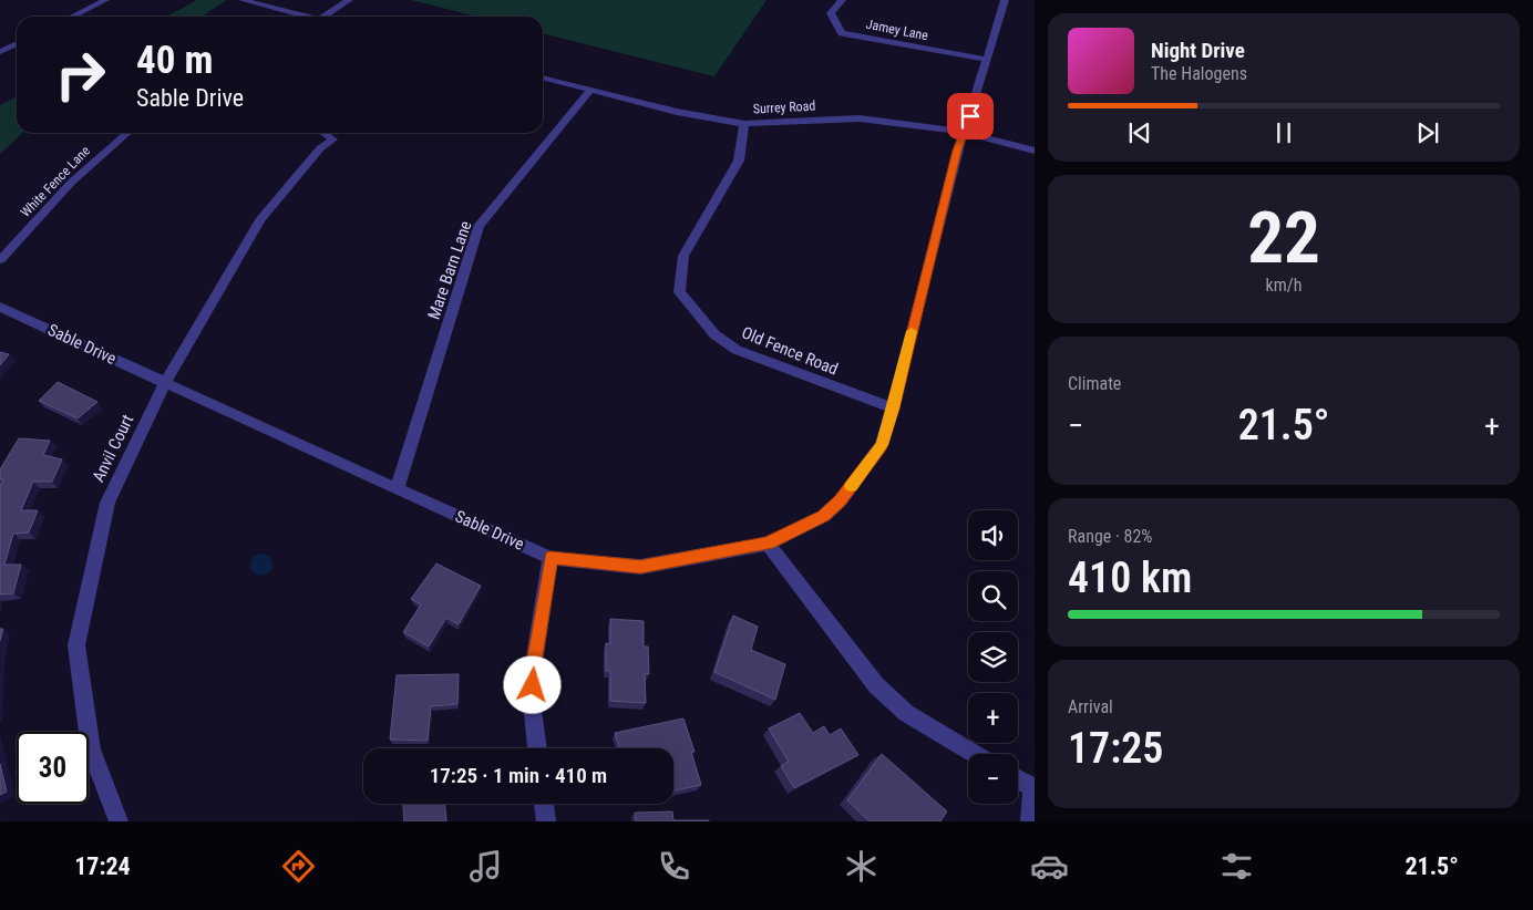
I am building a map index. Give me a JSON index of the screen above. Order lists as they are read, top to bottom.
{
  "streets": {
    "street": [
      "Jamey Lane",
      "Surrey Road",
      "White Fence Lane",
      "Mare Barn Lane",
      "Sable Drive",
      "Old Fence Road",
      "Anvil Court"
    ]
  },
  "crossings": [
    ["Jamey Lane", "Sable Drive"],
    ["Surrey Road", "Mare Barn Lane"],
    ["Surrey Road", "Sable Drive"],
    ["Surrey Road", "Old Fence Road"],
    ["Mare Barn Lane", "Sable Drive"],
    ["Sable Drive", "Old Fence Road"],
    ["Sable Drive", "Anvil Court"]
  ],
  "page": {
    "turn": ["40 m", "Sable Drive"],
    "song": ["Night Drive", "The Halogens"],
    "tile": [
      ["22", "km/h"],
      "Climate",
      ["Range · 82%", "410 km"],
      ["Arrival", "17:25"]
    ],
    "heat": ["−", "21.5°", "+"],
    "map_buttons": ["+", "−"],
    "limit": "30",
    "trip": "17:25 · 1 min · 410 m",
    "tabs": ["17:24", "21.5°"]
  }
}
